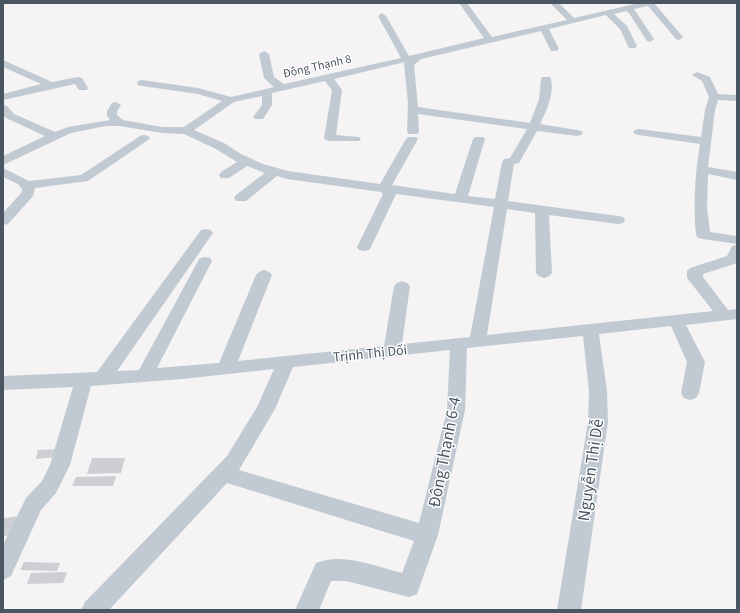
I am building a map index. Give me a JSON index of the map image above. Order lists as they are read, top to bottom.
{
  "streets": {
    "street": [
      "Đông Thạnh 8",
      "Trịnh Thị Dối",
      "Đông Thạnh 6-4",
      "Nguyễn Thị Dễ"
    ]
  },
  "crossings": [
    ["Trịnh Thị Dối", "Đông Thạnh 6-4"],
    ["Trịnh Thị Dối", "Nguyễn Thị Dễ"]
  ]
}
